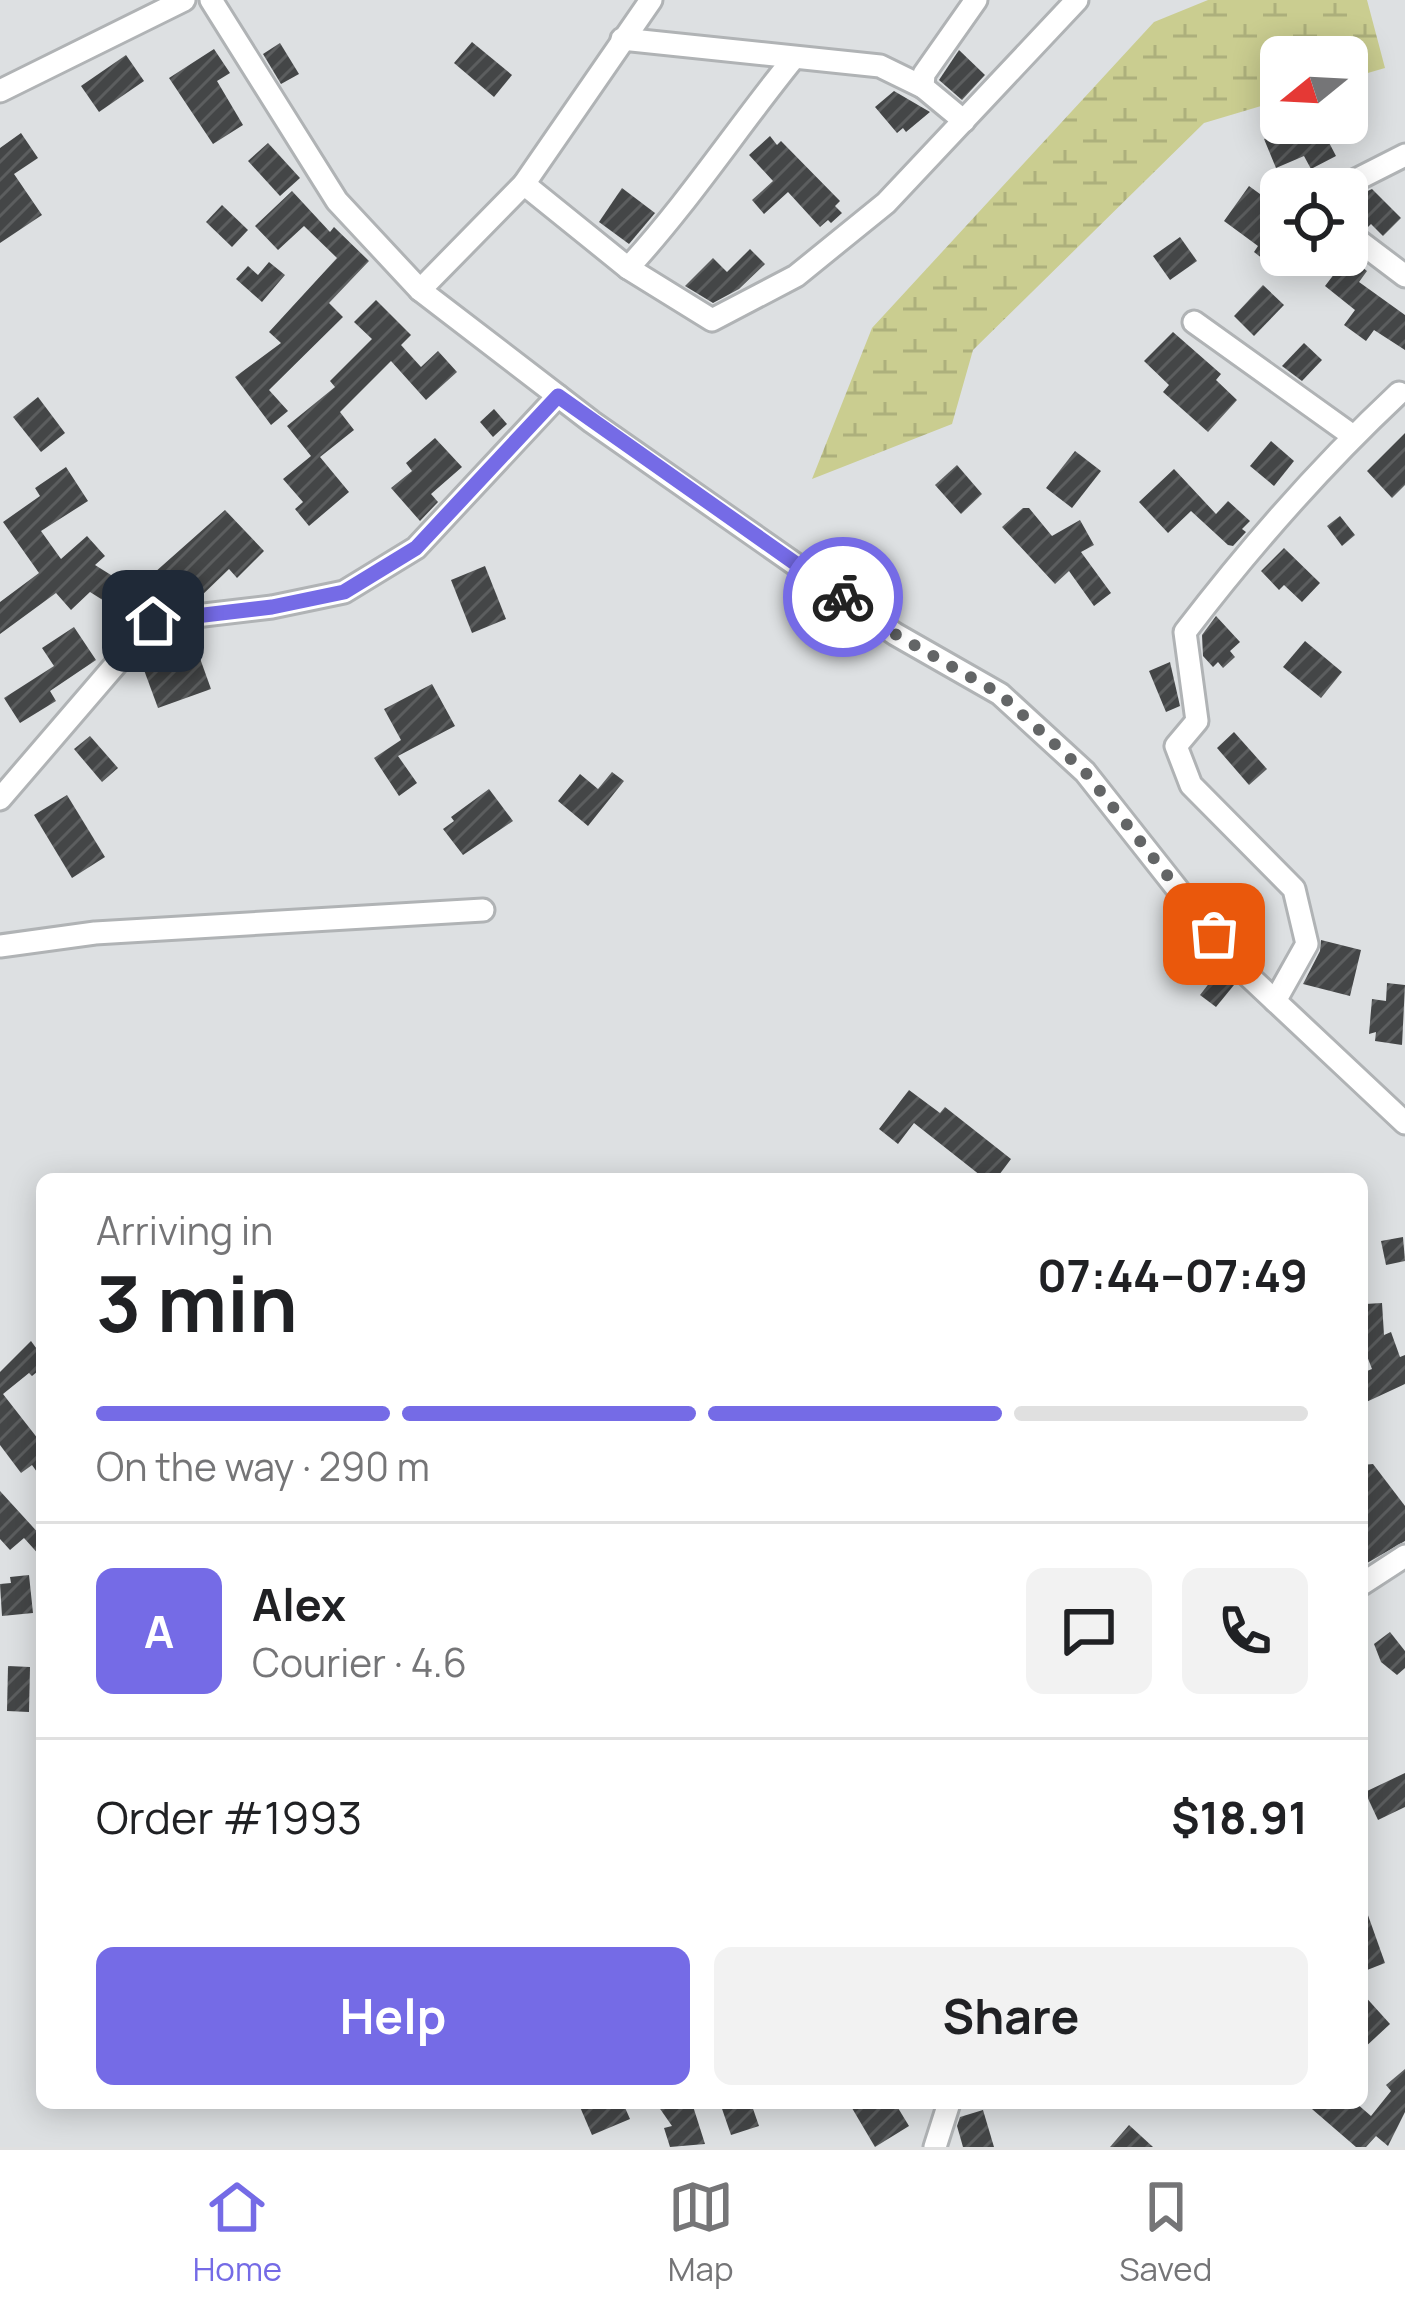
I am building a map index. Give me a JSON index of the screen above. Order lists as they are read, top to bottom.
{
  "north": "left",
  "page": {
    "heading": ["3 min", "Arriving in", "07:44–07:49"],
    "panel": [
      "Alex",
      "Courier · 4.6",
      "Order #1993",
      "$18.91"
    ],
    "bar": "On the way · 290 m",
    "round": "A",
    "buttons": ["Help", "Share"],
    "tabs": ["Home", "Map", "Saved"]
  }
}
